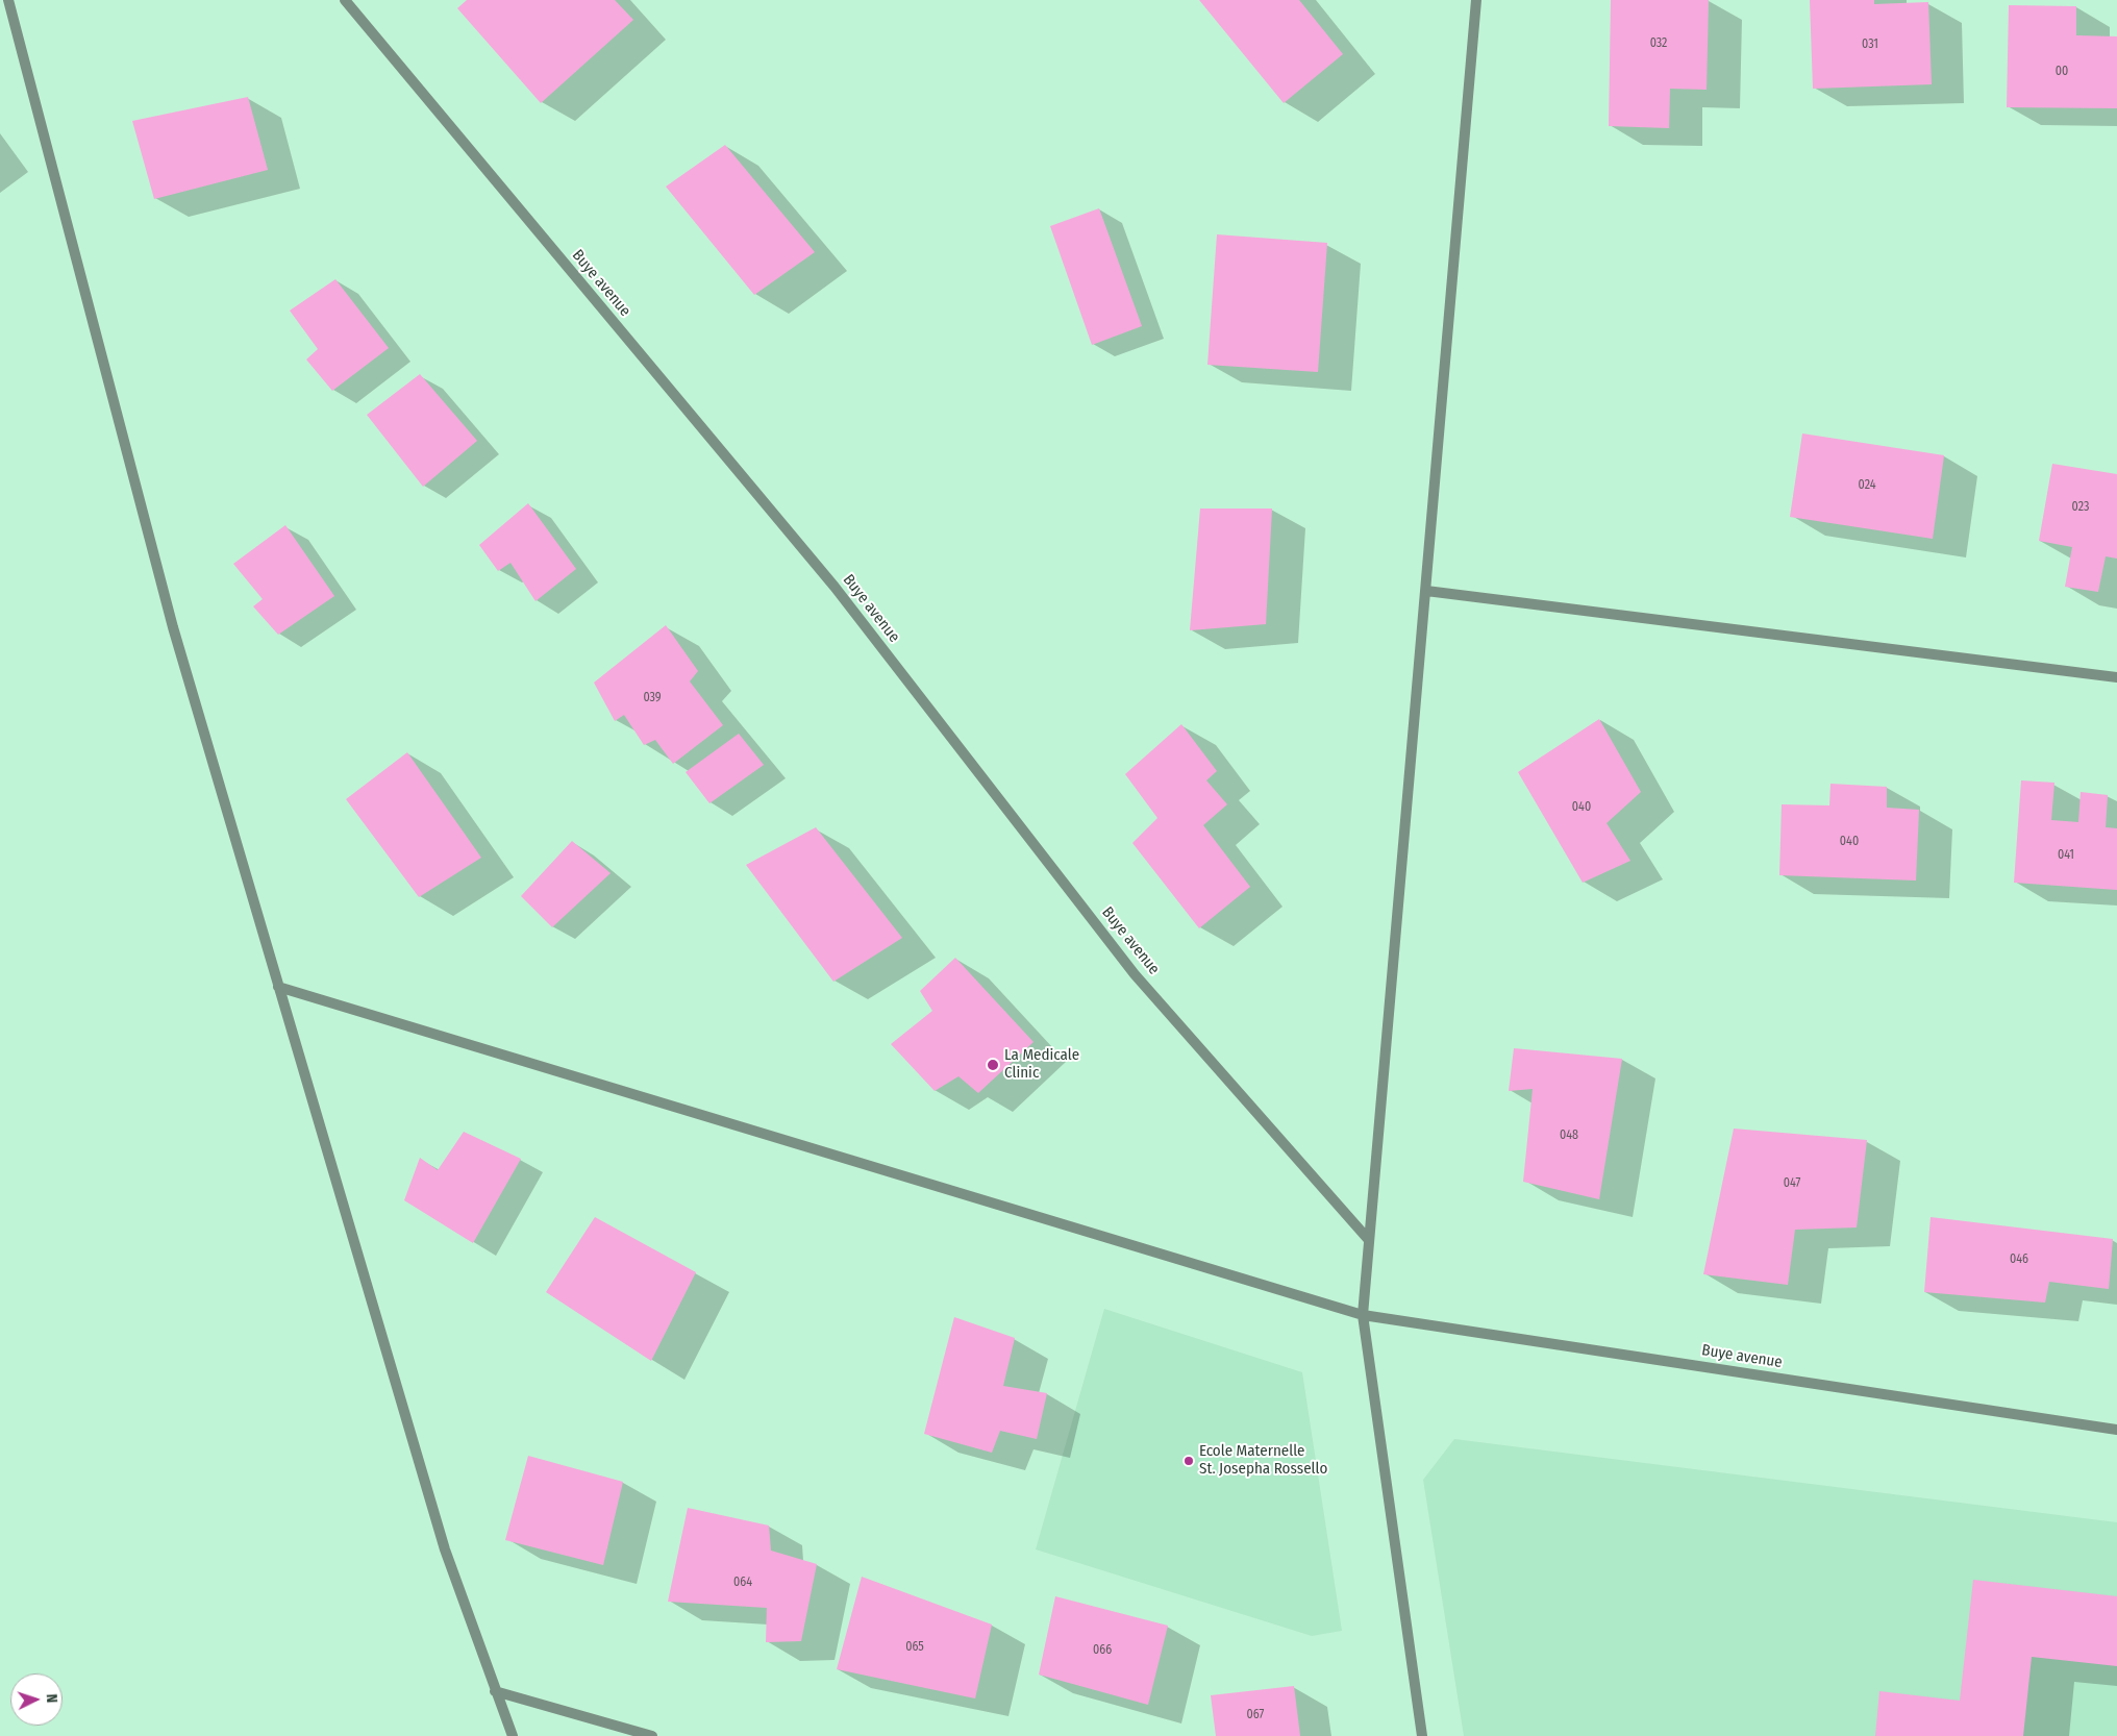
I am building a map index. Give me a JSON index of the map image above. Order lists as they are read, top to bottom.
{
  "streets": {
    "street": ["Buye avenue"]
  },
  "places": ["La Medicale Clinic", "Ecole Maternelle St. Josepha Rossello"],
  "house_numbers": [
    "032",
    "031",
    "00",
    "024",
    "023",
    "039",
    "040",
    "040",
    "041",
    "048",
    "047",
    "046",
    "064",
    "065",
    "066",
    "067"
  ],
  "north": "right"
}
